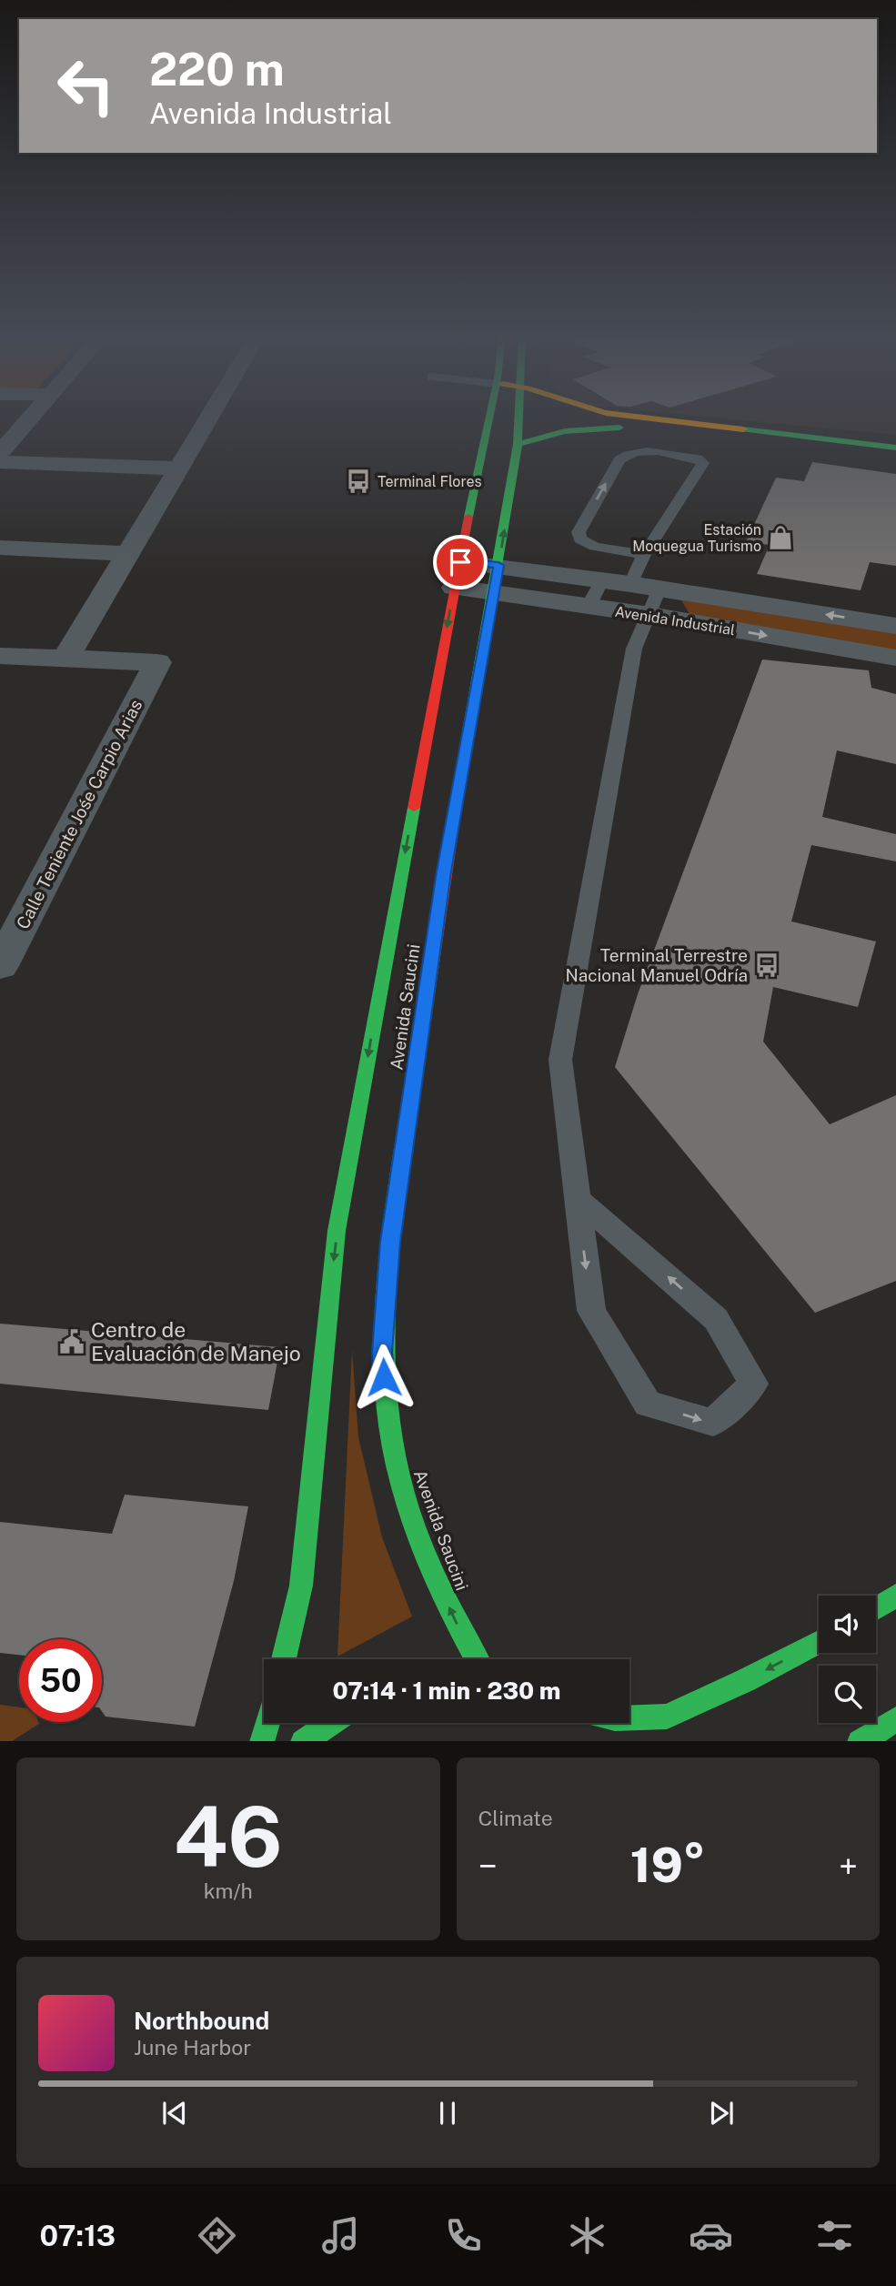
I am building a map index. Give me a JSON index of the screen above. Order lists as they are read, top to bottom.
{
  "streets": {
    "main road": ["Avenida Saucini"],
    "street": ["Avenida Industrial", "Calle Teniente Jośe Carpio Arias"]
  },
  "crossings": [
    ["Avenida Industrial", "Avenida Saucini"]
  ],
  "places": {
    "bus stop": ["Terminal Flores", "Terminal Terrestre Nacional Manuel Odría"],
    "shop": ["Estación Moquegua Turismo"],
    "public building": ["Centro de Evaluación de Manejo"]
  },
  "page": {
    "turn": ["220 m", "Avenida Industrial"],
    "limit": "50",
    "trip": "07:14 · 1 min · 230 m",
    "tile": [
      ["46", "km/h"],
      "Climate"
    ],
    "heat": ["−", "19°", "+"],
    "song": ["Northbound", "June Harbor"],
    "tabs": "07:13"
  }
}
